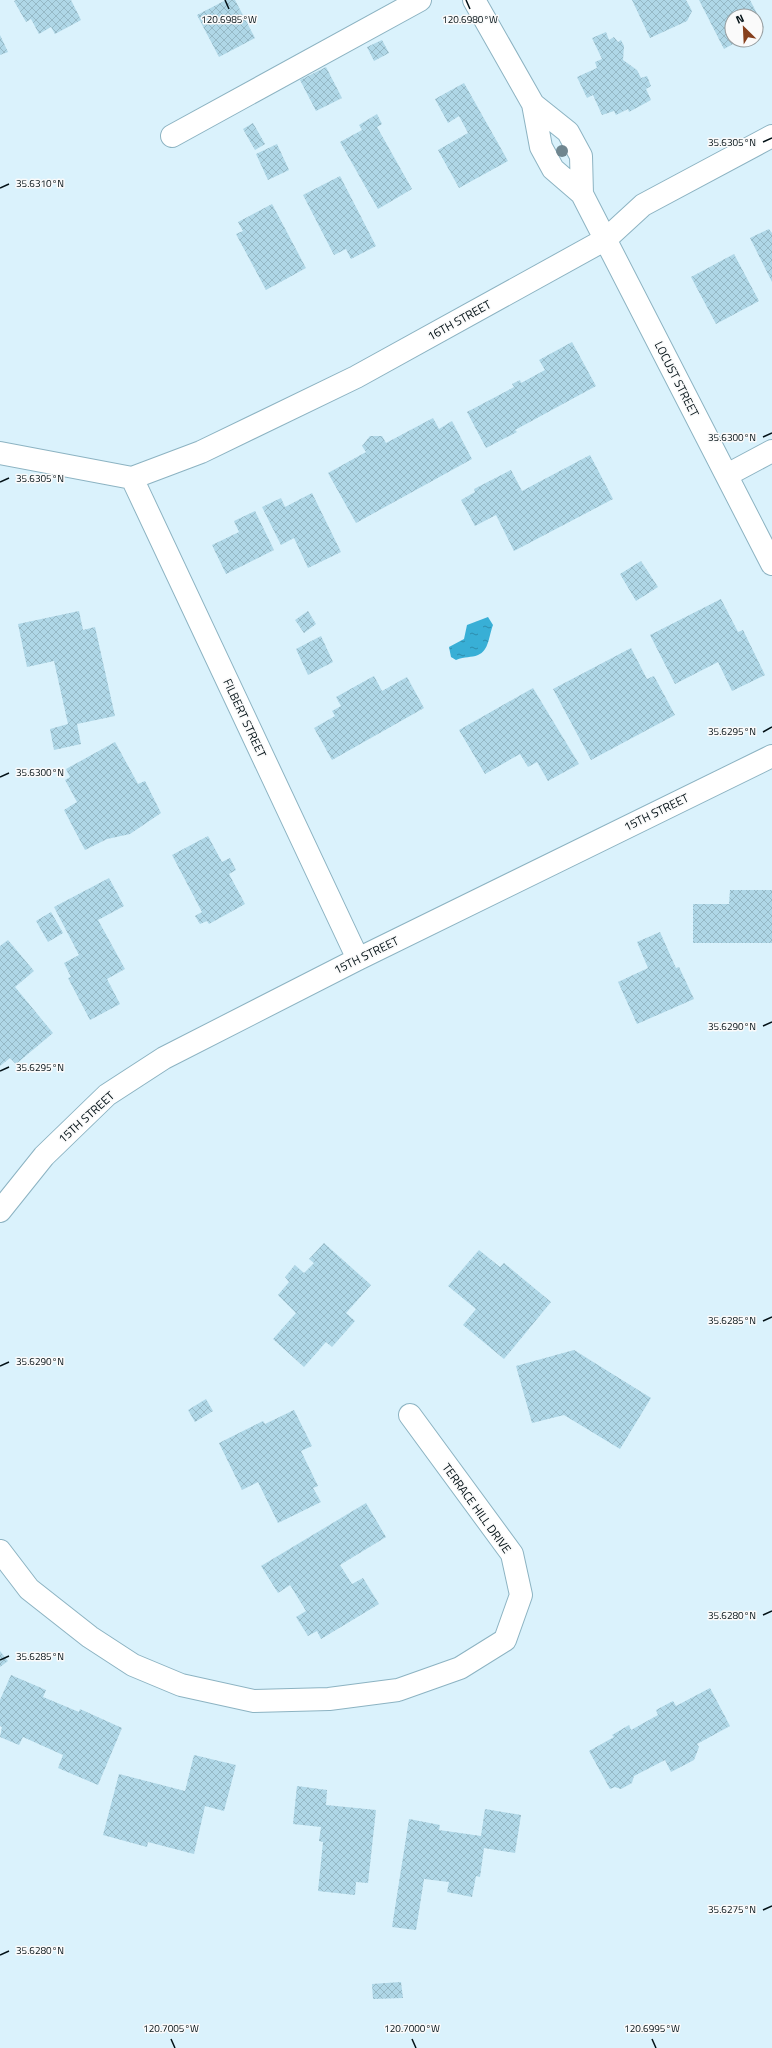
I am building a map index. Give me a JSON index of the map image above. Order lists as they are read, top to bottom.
{
  "streets": {
    "street": [
      "16TH STREET",
      "LOCUST STREET",
      "FILBERT STREET",
      "15TH STREET",
      "TERRACE HILL DRIVE"
    ]
  },
  "crossings": [
    ["16TH STREET", "LOCUST STREET"],
    ["16TH STREET", "FILBERT STREET"],
    ["FILBERT STREET", "15TH STREET"]
  ],
  "north": "top left",
  "coordinates": [
    "120.6985°W",
    "120.6980°W",
    "35.6305°N",
    "35.6310°N",
    "35.6300°N",
    "35.6295°N",
    "35.6290°N",
    "35.6285°N",
    "35.6280°N",
    "35.6275°N",
    "120.7005°W",
    "120.7000°W",
    "120.6995°W"
  ]
}
